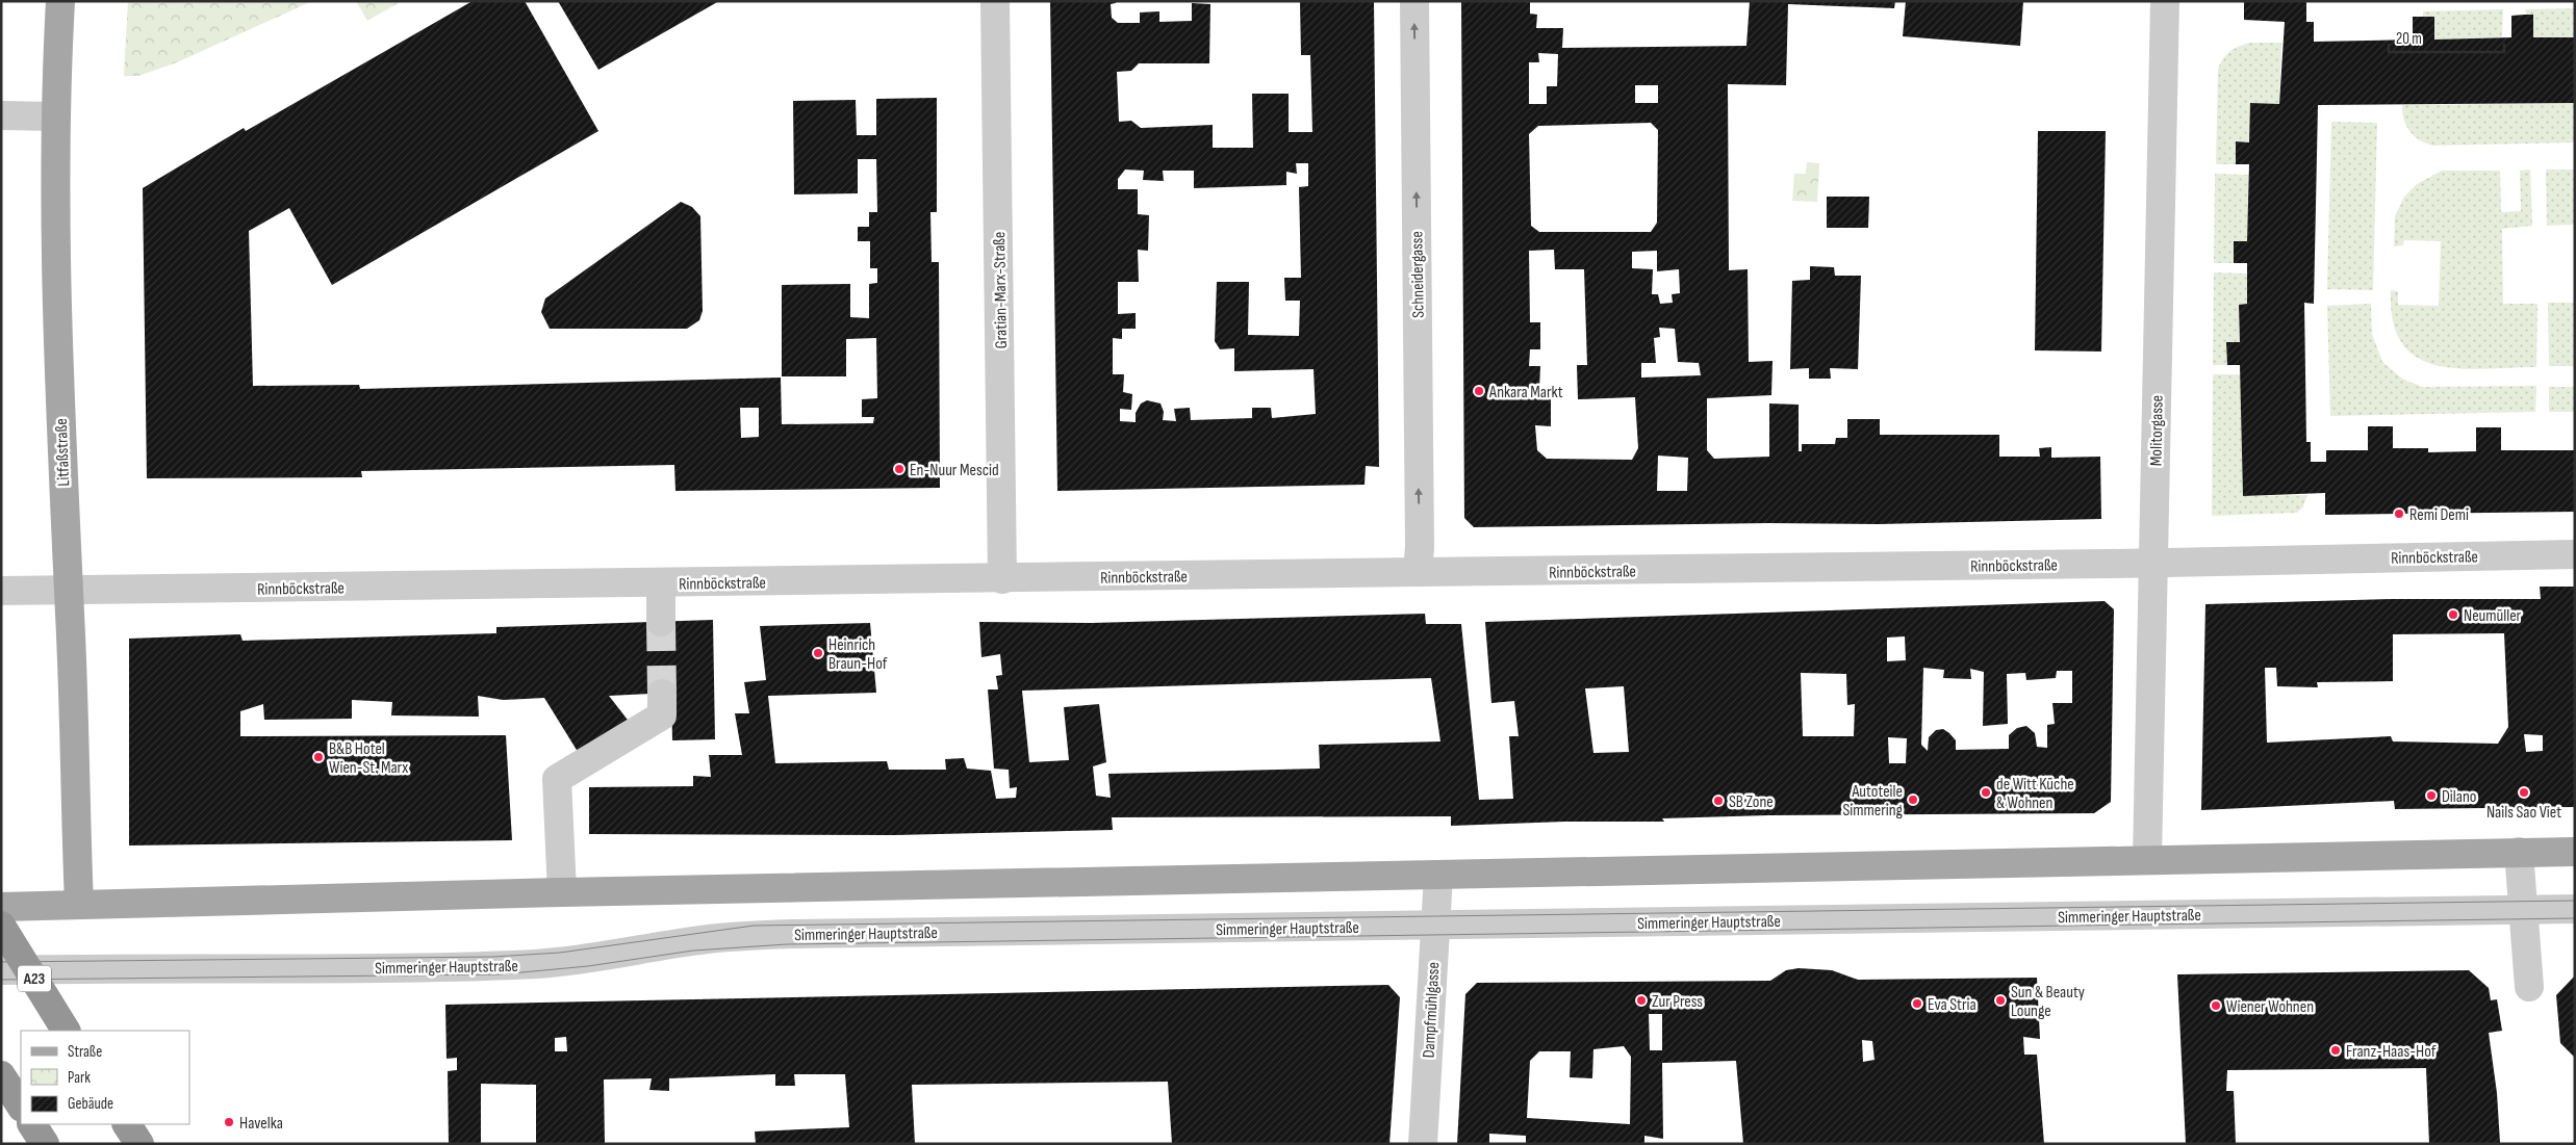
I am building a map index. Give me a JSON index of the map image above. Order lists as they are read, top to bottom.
{
  "streets": {
    "highway": ["A23"],
    "main road": ["Litfaßstraße"],
    "street": [
      "Schneidergasse",
      "Gratian-Marx-Straße",
      "Molitorgasse",
      "Rinnböckstraße",
      "Simmeringer Hauptstraße",
      "Dampfmühlgasse"
    ]
  },
  "crossings": [
    ["Schneidergasse", "Rinnböckstraße"],
    ["Gratian-Marx-Straße", "Rinnböckstraße"],
    ["Molitorgasse", "Rinnböckstraße"],
    ["Litfaßstraße", "Rinnböckstraße"],
    ["Simmeringer Hauptstraße", "Dampfmühlgasse"]
  ],
  "one_way": ["Schneidergasse"],
  "places": [
    "Ankara Markt",
    "En-Nuur Mescid",
    "Remi Demi",
    "Neumüller",
    "Heinrich Braun-Hof",
    "B&B Hotel Wien-St. Marx",
    "de Witt Küche & Wohnen",
    "Nails Sao Viet",
    "Dilano",
    "Autoteile Simmering",
    "SB Zone",
    "Zur Press",
    "Sun & Beauty Lounge",
    "Eva Stria",
    "Wiener Wohnen",
    "Franz-Haas-Hof",
    "Havelka"
  ],
  "legend": ["Straße", "Park", "Gebäude"],
  "scale_bar": "20 m"
}
